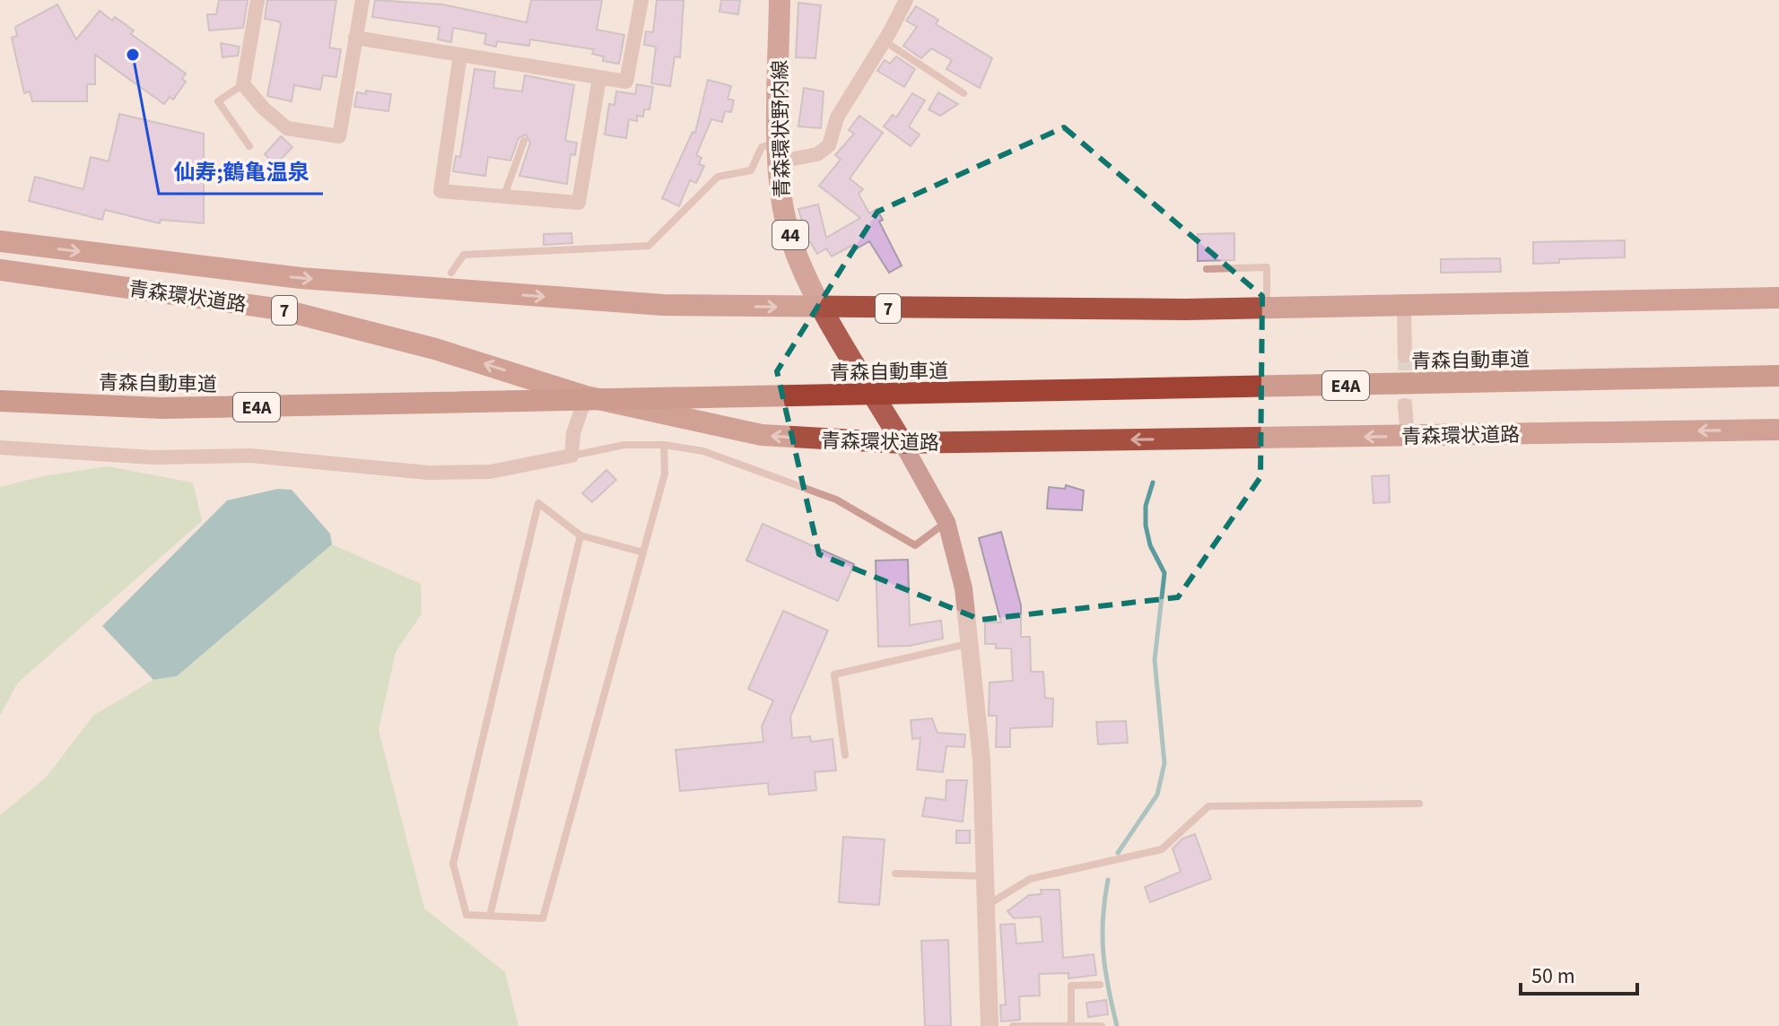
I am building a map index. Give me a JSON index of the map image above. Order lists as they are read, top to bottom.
{
  "streets": {
    "highway": [
      "青森環状道路",
      "7",
      "青森自動車道",
      "E4A"
    ],
    "main road": ["青森環状野内線", "44"]
  },
  "crossings": [
    ["青森環状野内線", "青森環状道路"]
  ],
  "places": ["仙寿;鶴亀温泉"],
  "scale_bar": "50 m"
}
